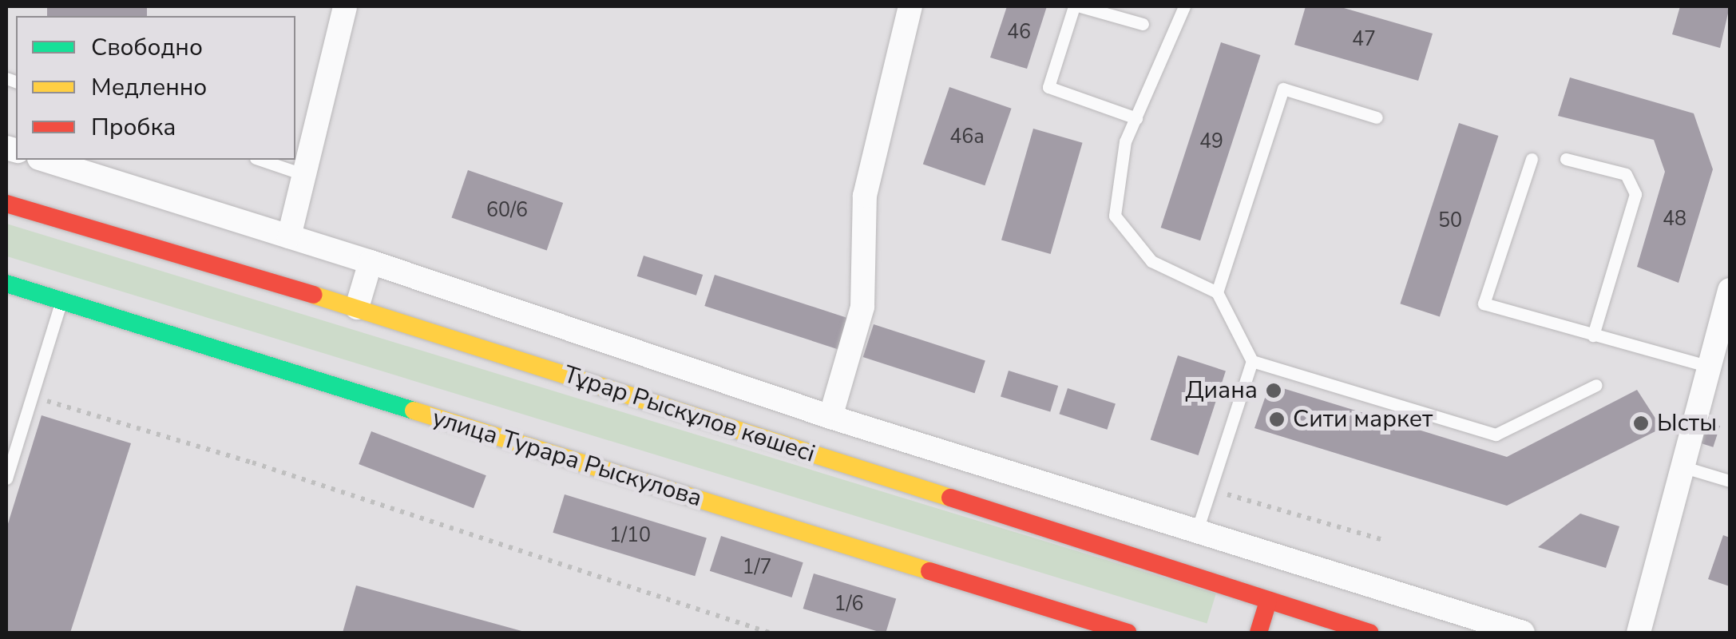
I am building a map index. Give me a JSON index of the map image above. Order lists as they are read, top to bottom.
{
  "streets": {
    "main road": ["Тұрар Рыскұлов көшесі", "улица Турара Рыскулова"]
  },
  "places": ["Диана", "Сити маркет", "Ысты"],
  "house_numbers": [
    "46",
    "47",
    "46а",
    "49",
    "60/6",
    "48",
    "50",
    "1/10",
    "1/7",
    "1/6"
  ],
  "legend": ["Свободно", "Медленно", "Пробка"]
}
